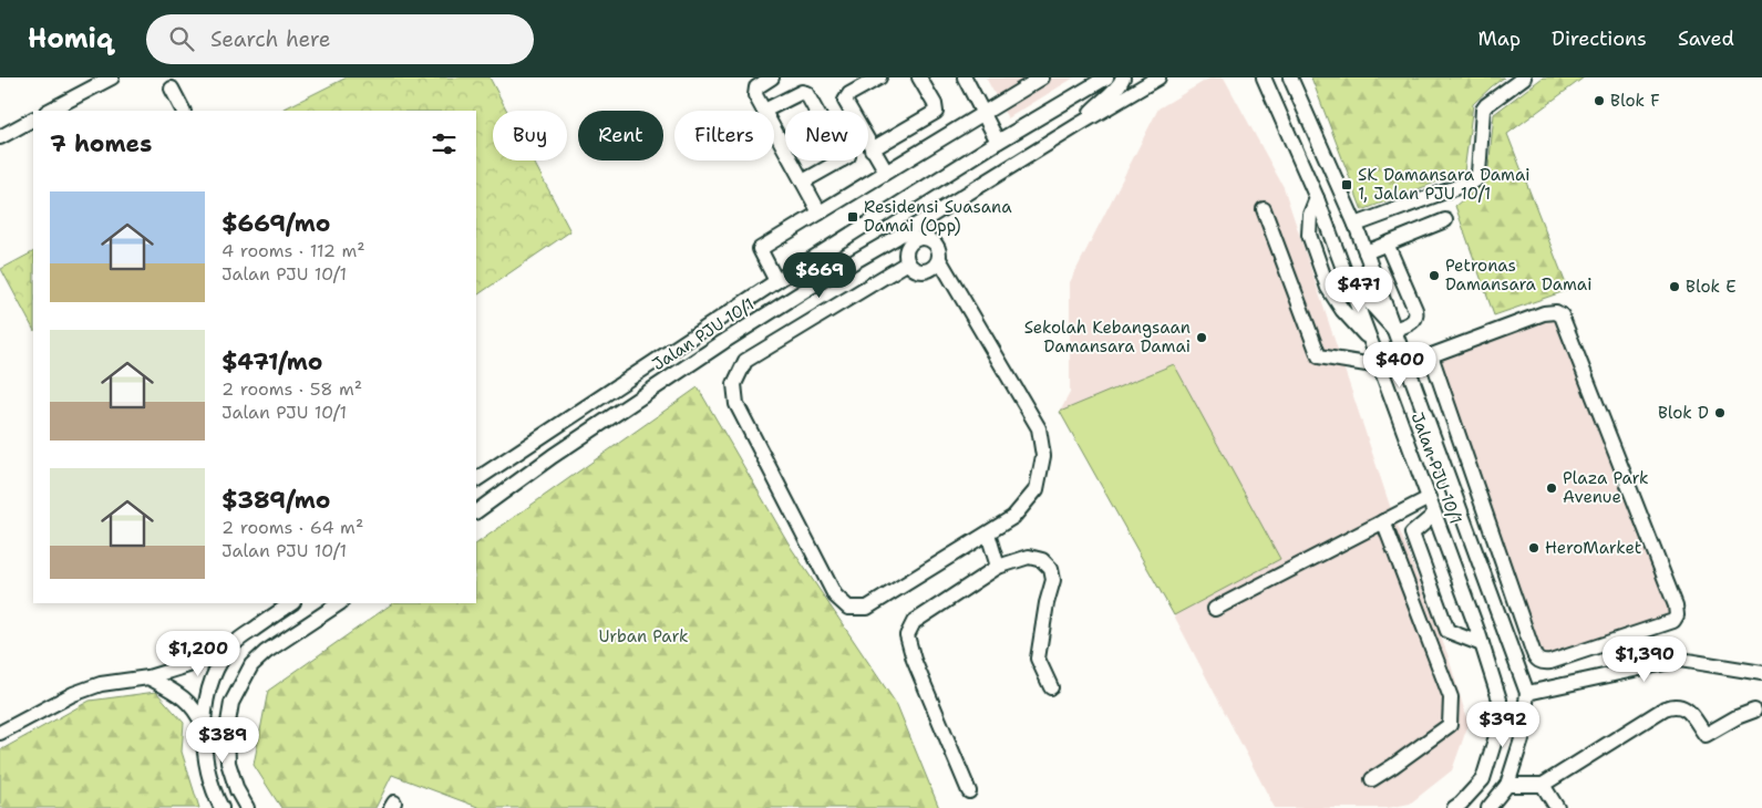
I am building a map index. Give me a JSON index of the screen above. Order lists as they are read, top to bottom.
{
  "streets": {
    "street": ["Jalan PJU 10/1"]
  },
  "parks": ["Urban Park"],
  "places": {
    "other": [
      "Blok F",
      "Petronas Damansara Damai",
      "Blok E",
      "Sekolah Kebangsaan Damansara Damai",
      "Blok D",
      "Plaza Park Avenue",
      "HeroMarket"
    ],
    "transit": ["SK Damansara Damai 1, Jalan PJU 10/1", "Residensi Suasana Damai (Opp)"]
  },
  "page": {
    "header": "Homiq",
    "search": "Search here",
    "nav": ["Map", "Directions", "Saved"],
    "chip": [
      "Buy",
      "Rent",
      "Filters",
      "New"
    ],
    "heading": "7 homes",
    "list": [
      {
        "name": "$669/mo",
        "note": "4 rooms · 112 m² · Jalan PJU 10/1"
      },
      {
        "name": "$471/mo",
        "note": "2 rooms · 58 m² · Jalan PJU 10/1"
      },
      {
        "name": "$389/mo",
        "note": "2 rooms · 64 m² · Jalan PJU 10/1"
      }
    ],
    "price": [
      "$669",
      "$471",
      "$400",
      "$1,200",
      "$1,390",
      "$392",
      "$389"
    ]
  }
}
